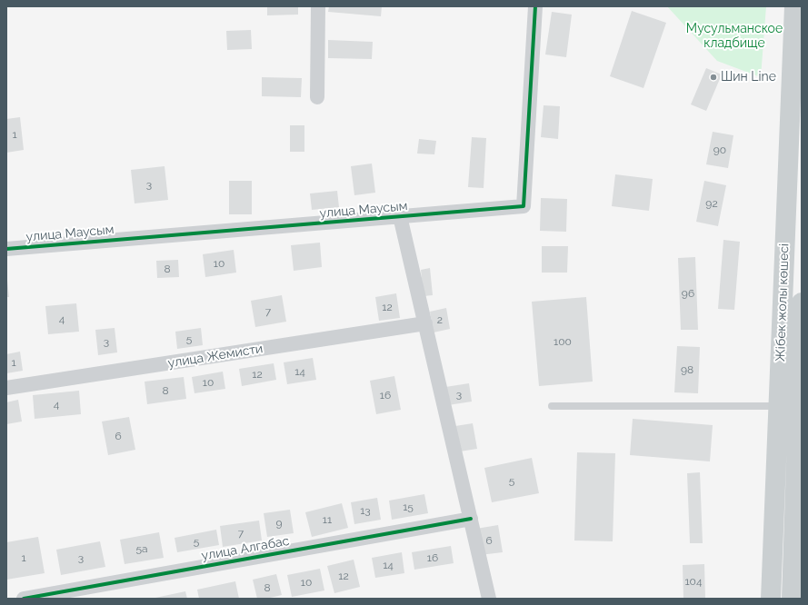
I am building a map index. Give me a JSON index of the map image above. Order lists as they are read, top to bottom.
{
  "streets": {
    "main road": ["Жібек жолы көшесі"],
    "street": ["улица Маусым", "улица Жемисти", "улица Алгабас"]
  },
  "parks": ["Мусульманское кладбище"],
  "places": ["Шин Line"],
  "house_numbers": [
    "1",
    "90",
    "3",
    "92",
    "10",
    "8",
    "96",
    "12",
    "7",
    "4",
    "2",
    "5",
    "3",
    "100",
    "1",
    "98",
    "14",
    "12",
    "10",
    "8",
    "3",
    "16",
    "4",
    "6",
    "5",
    "15",
    "13",
    "11",
    "9",
    "7",
    "6",
    "5",
    "5а",
    "1",
    "3",
    "16",
    "14",
    "12",
    "104",
    "10",
    "8"
  ]
}
